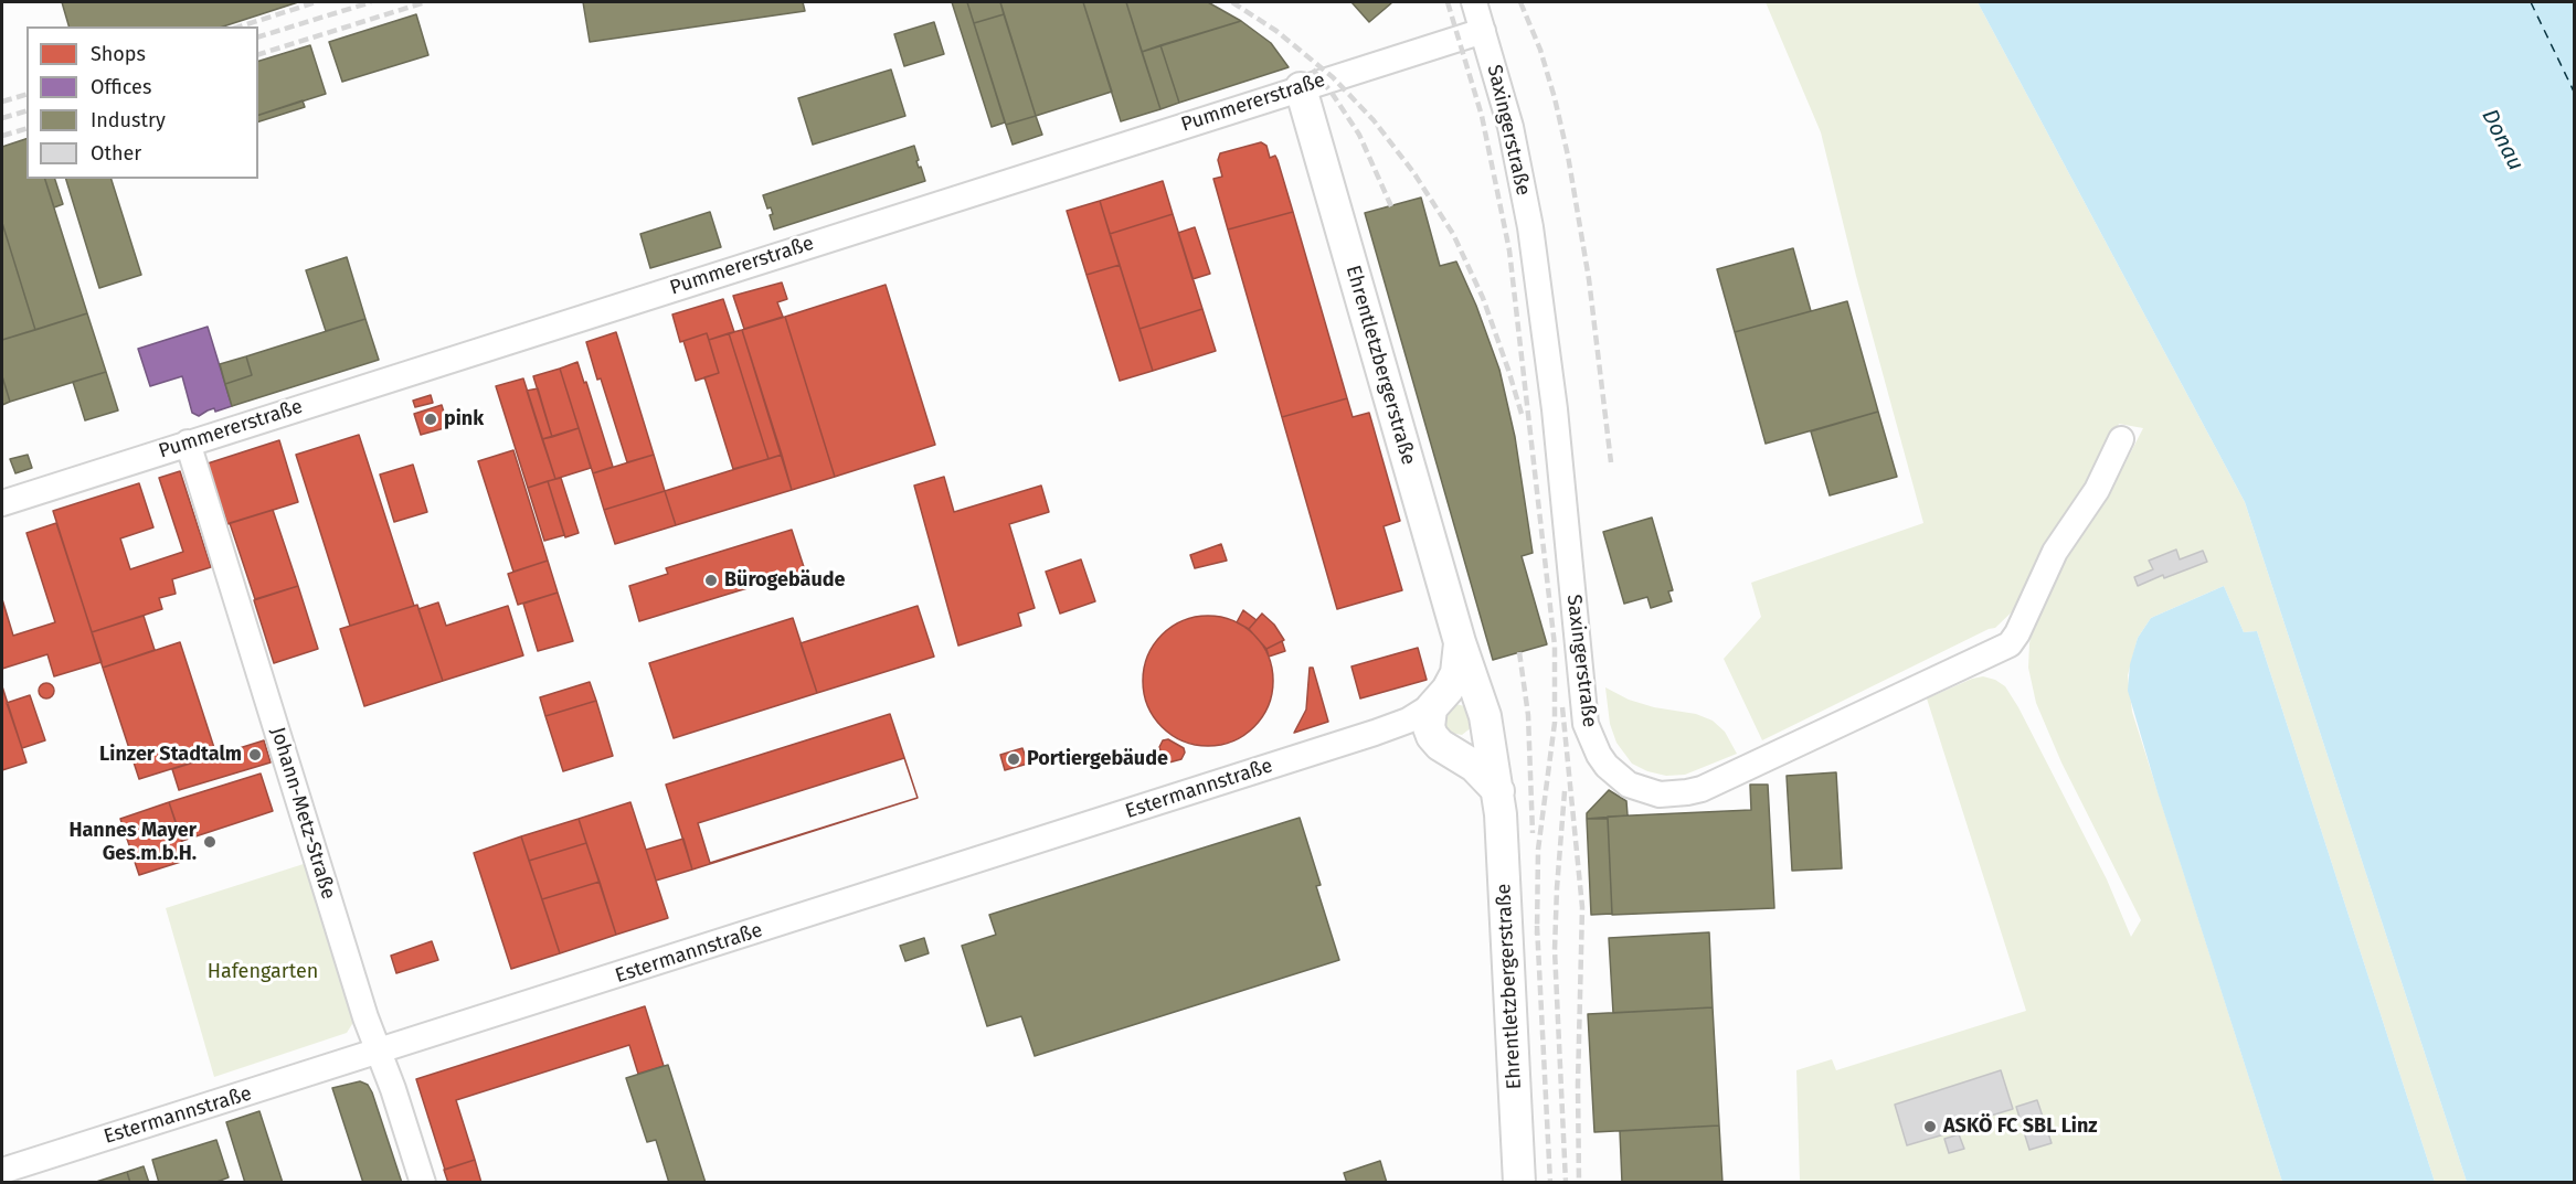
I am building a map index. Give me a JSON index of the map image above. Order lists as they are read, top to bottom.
{
  "streets": {
    "street": [
      "Pummererstraße",
      "Saxingerstraße",
      "Ehrentletzbergerstraße",
      "Estermannstraße",
      "Johann-Metz-Straße"
    ]
  },
  "crossings": [
    ["Pummererstraße", "Saxingerstraße"],
    ["Pummererstraße", "Ehrentletzbergerstraße"],
    ["Pummererstraße", "Johann-Metz-Straße"],
    ["Ehrentletzbergerstraße", "Estermannstraße"],
    ["Estermannstraße", "Johann-Metz-Straße"]
  ],
  "water": ["Donau"],
  "parks": ["Hafengarten"],
  "places": [
    "pink",
    "Bürogebäude",
    "Linzer Stadtalm",
    "Portiergebäude",
    "Hannes Mayer Ges.m.b.H.",
    "ASKÖ FC SBL Linz"
  ],
  "legend": [
    "Shops",
    "Offices",
    "Industry",
    "Other"
  ]
}
